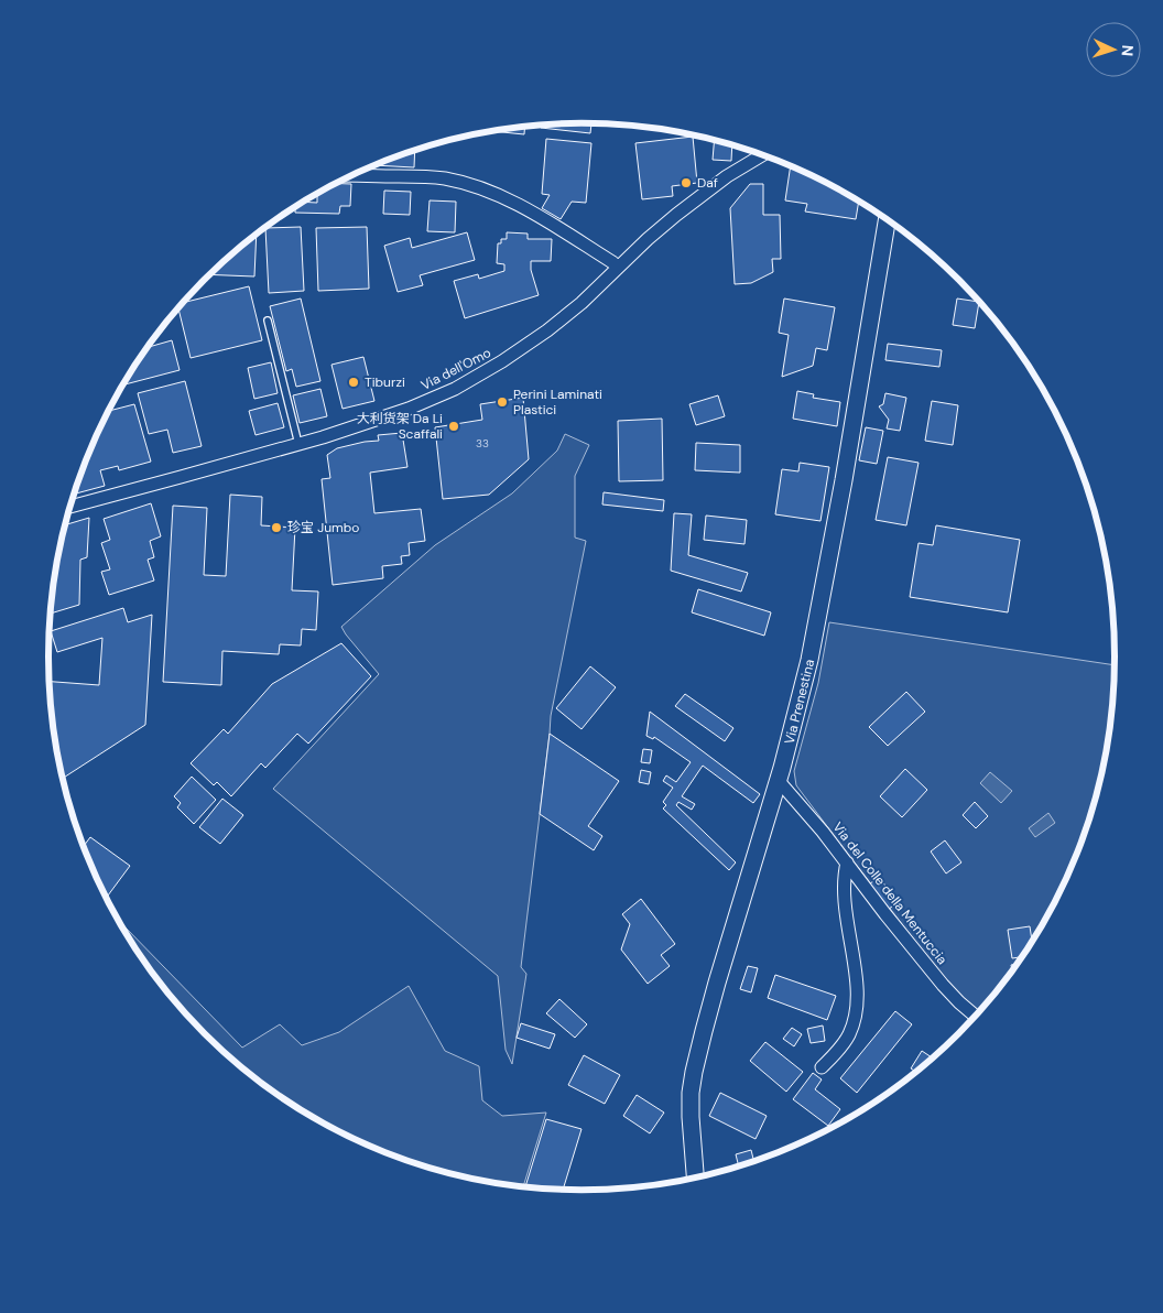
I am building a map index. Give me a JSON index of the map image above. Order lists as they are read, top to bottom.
{
  "streets": {
    "main road": ["Via Prenestina"],
    "street": ["Via dell'Omo", "Via del Colle della Mentuccia"]
  },
  "crossings": [
    ["Via Prenestina", "Via del Colle della Mentuccia"]
  ],
  "places": [
    "Daf",
    "Tiburzi",
    "Perini Laminati Plastici",
    "大利货架 Da Li Scaffali",
    "珍宝 Jumbo"
  ],
  "house_numbers": ["33"],
  "north": "right"
}
